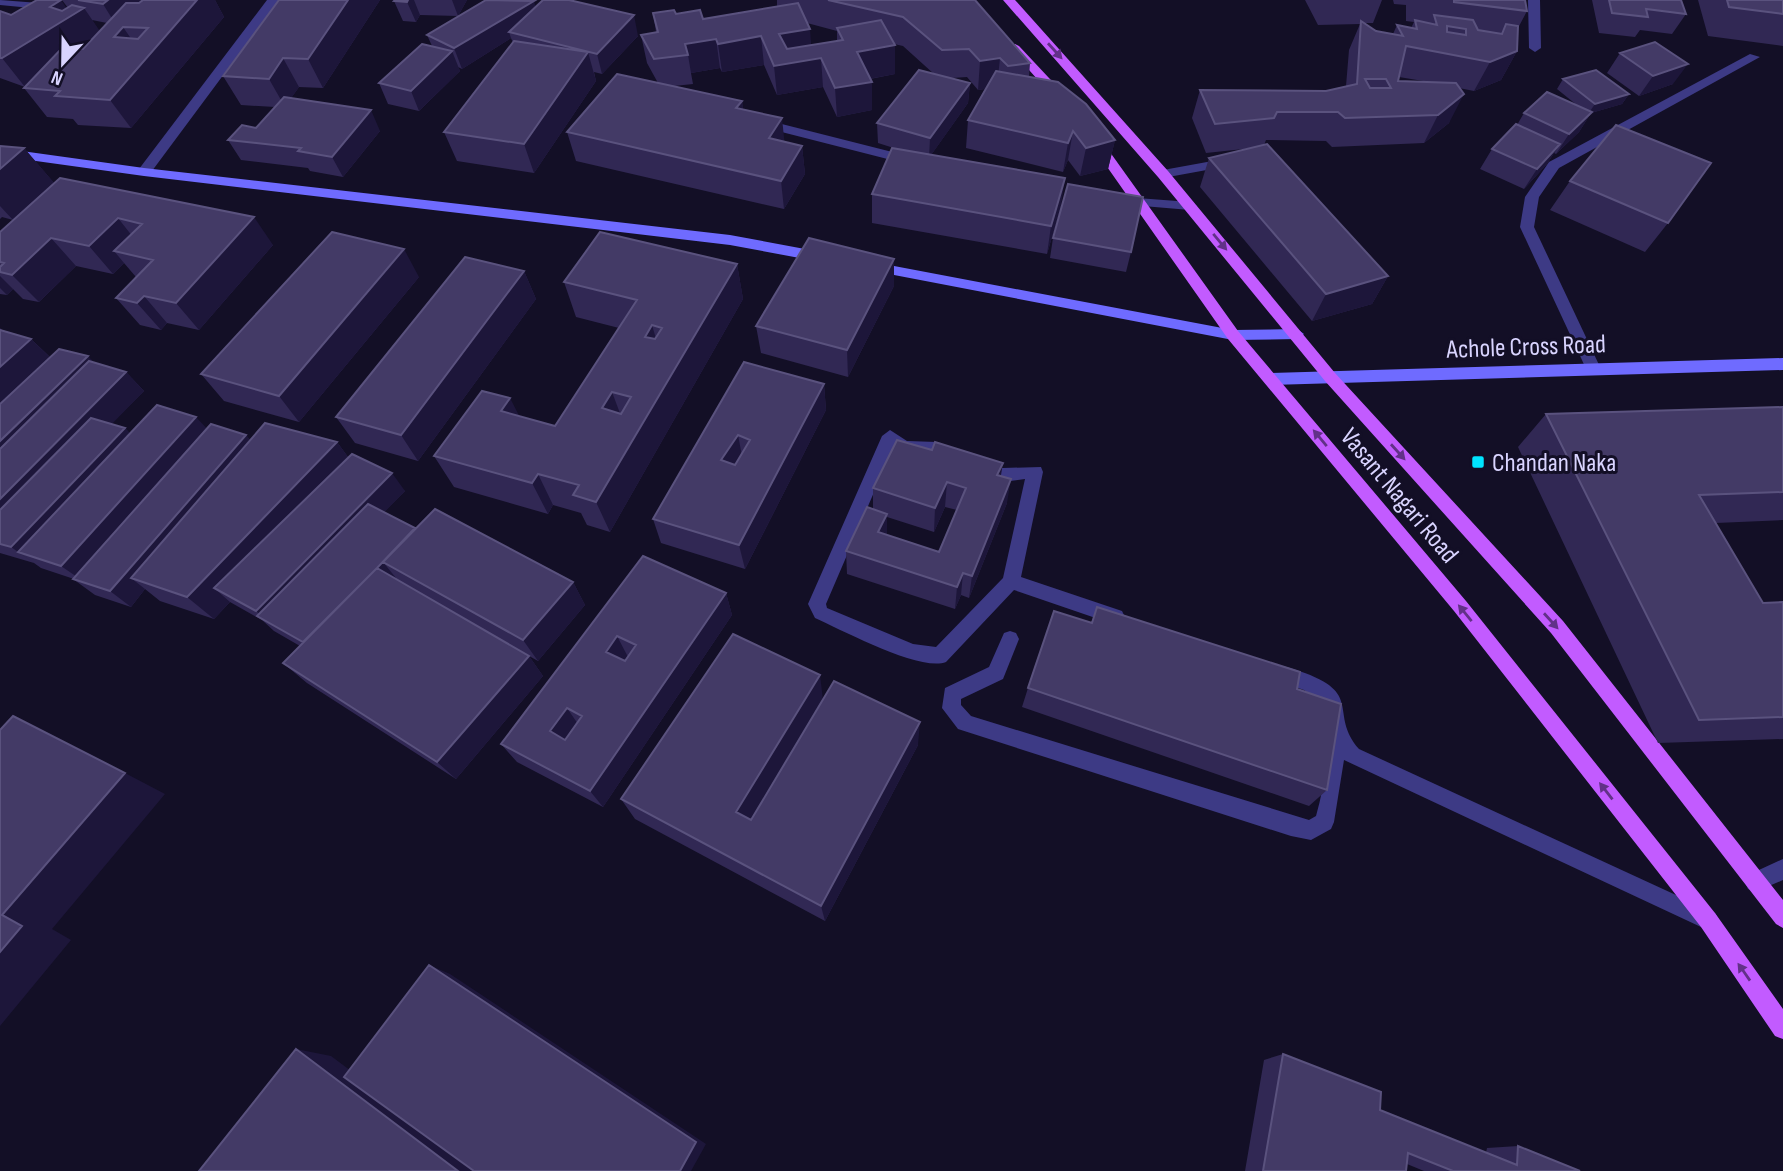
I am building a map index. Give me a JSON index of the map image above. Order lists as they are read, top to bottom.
{
  "streets": {
    "main road": ["Vasant Nagari Road"],
    "street": ["Achole Cross Road"]
  },
  "crossings": [
    ["Achole Cross Road", "Vasant Nagari Road"]
  ],
  "places": {
    "transit": ["Chandan Naka"]
  },
  "north": "bottom"
}
